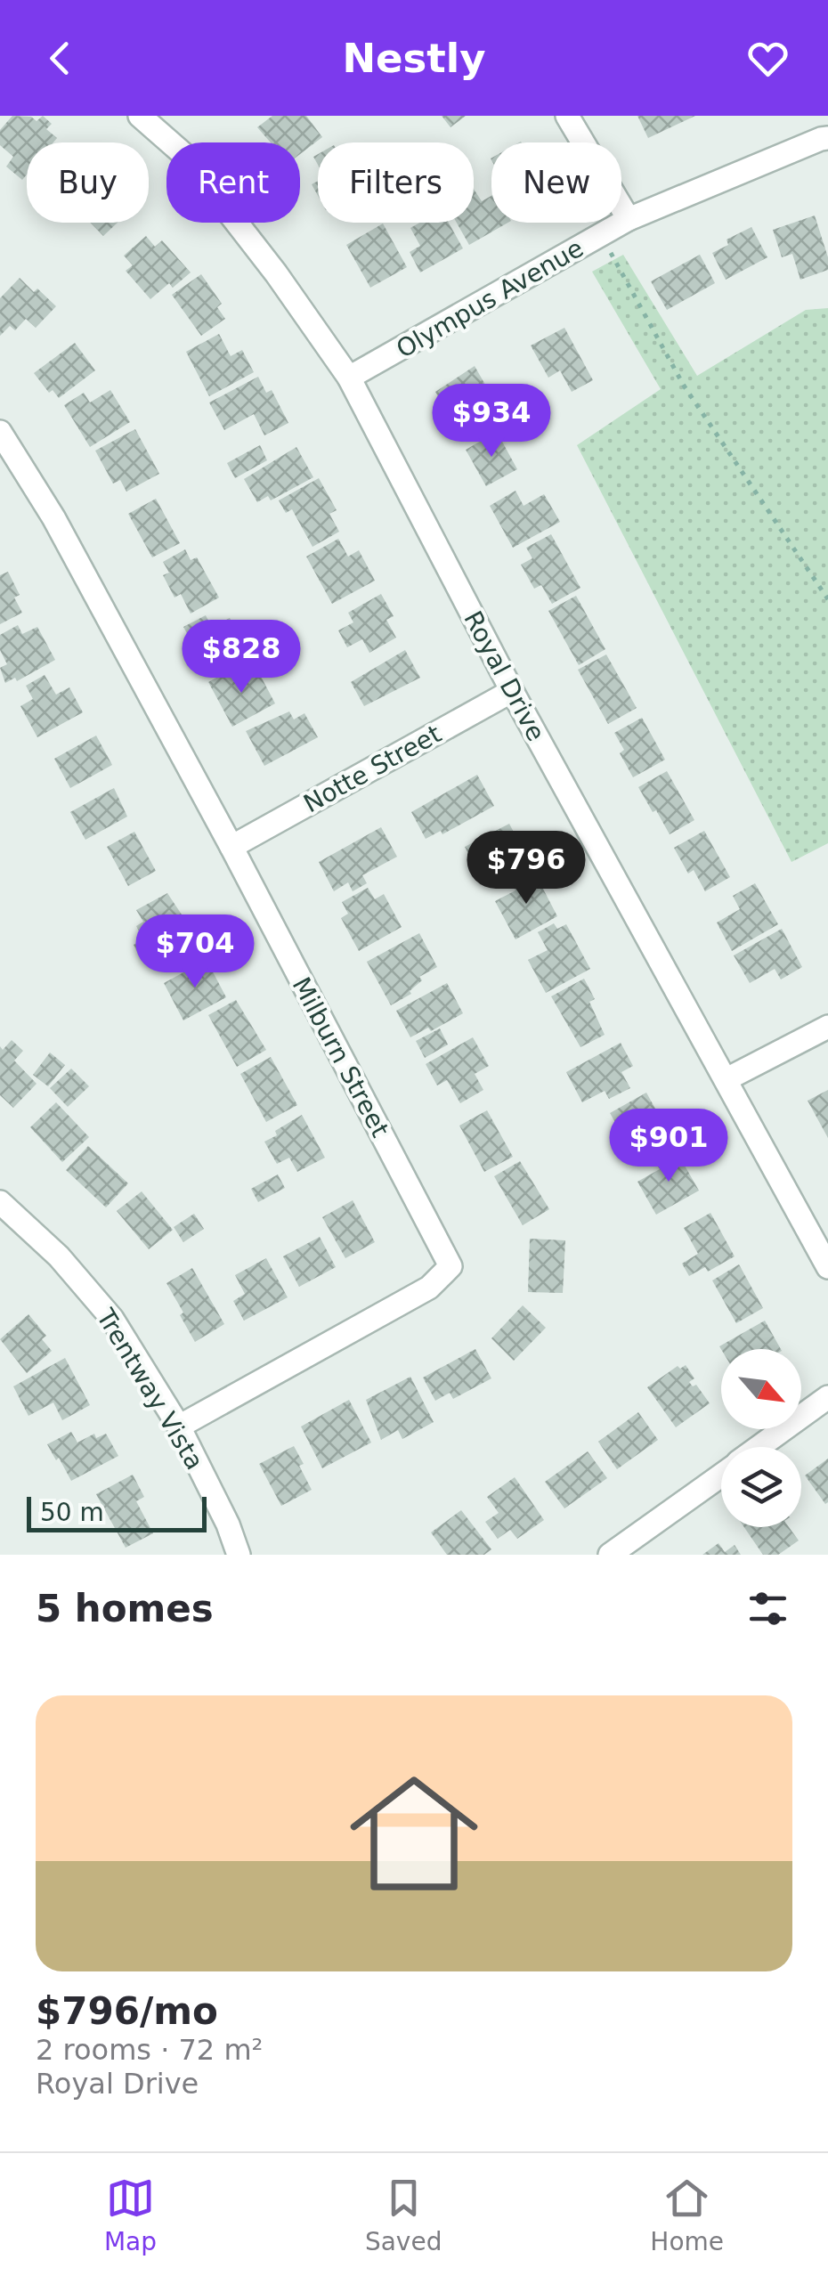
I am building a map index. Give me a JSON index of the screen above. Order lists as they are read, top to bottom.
{
  "streets": {
    "street": [
      "Olympus Avenue",
      "Royal Drive",
      "Notte Street",
      "Milburn Street",
      "Trentway Vista"
    ]
  },
  "crossings": [
    ["Olympus Avenue", "Royal Drive"],
    ["Royal Drive", "Notte Street"],
    ["Notte Street", "Milburn Street"],
    ["Milburn Street", "Trentway Vista"]
  ],
  "scale_bar": "50 m",
  "north": "bottom right",
  "page": {
    "header": "Nestly",
    "chip": [
      "Buy",
      "Rent",
      "Filters",
      "New"
    ],
    "price": [
      "$934",
      "$828",
      "$796",
      "$704",
      "$901"
    ],
    "scale": "50 m",
    "heading": "5 homes",
    "list": [
      {
        "name": "$796/mo",
        "note": "2 rooms · 72 m² · Royal Drive"
      }
    ],
    "tabs": ["Map", "Saved", "Home"]
  }
}
